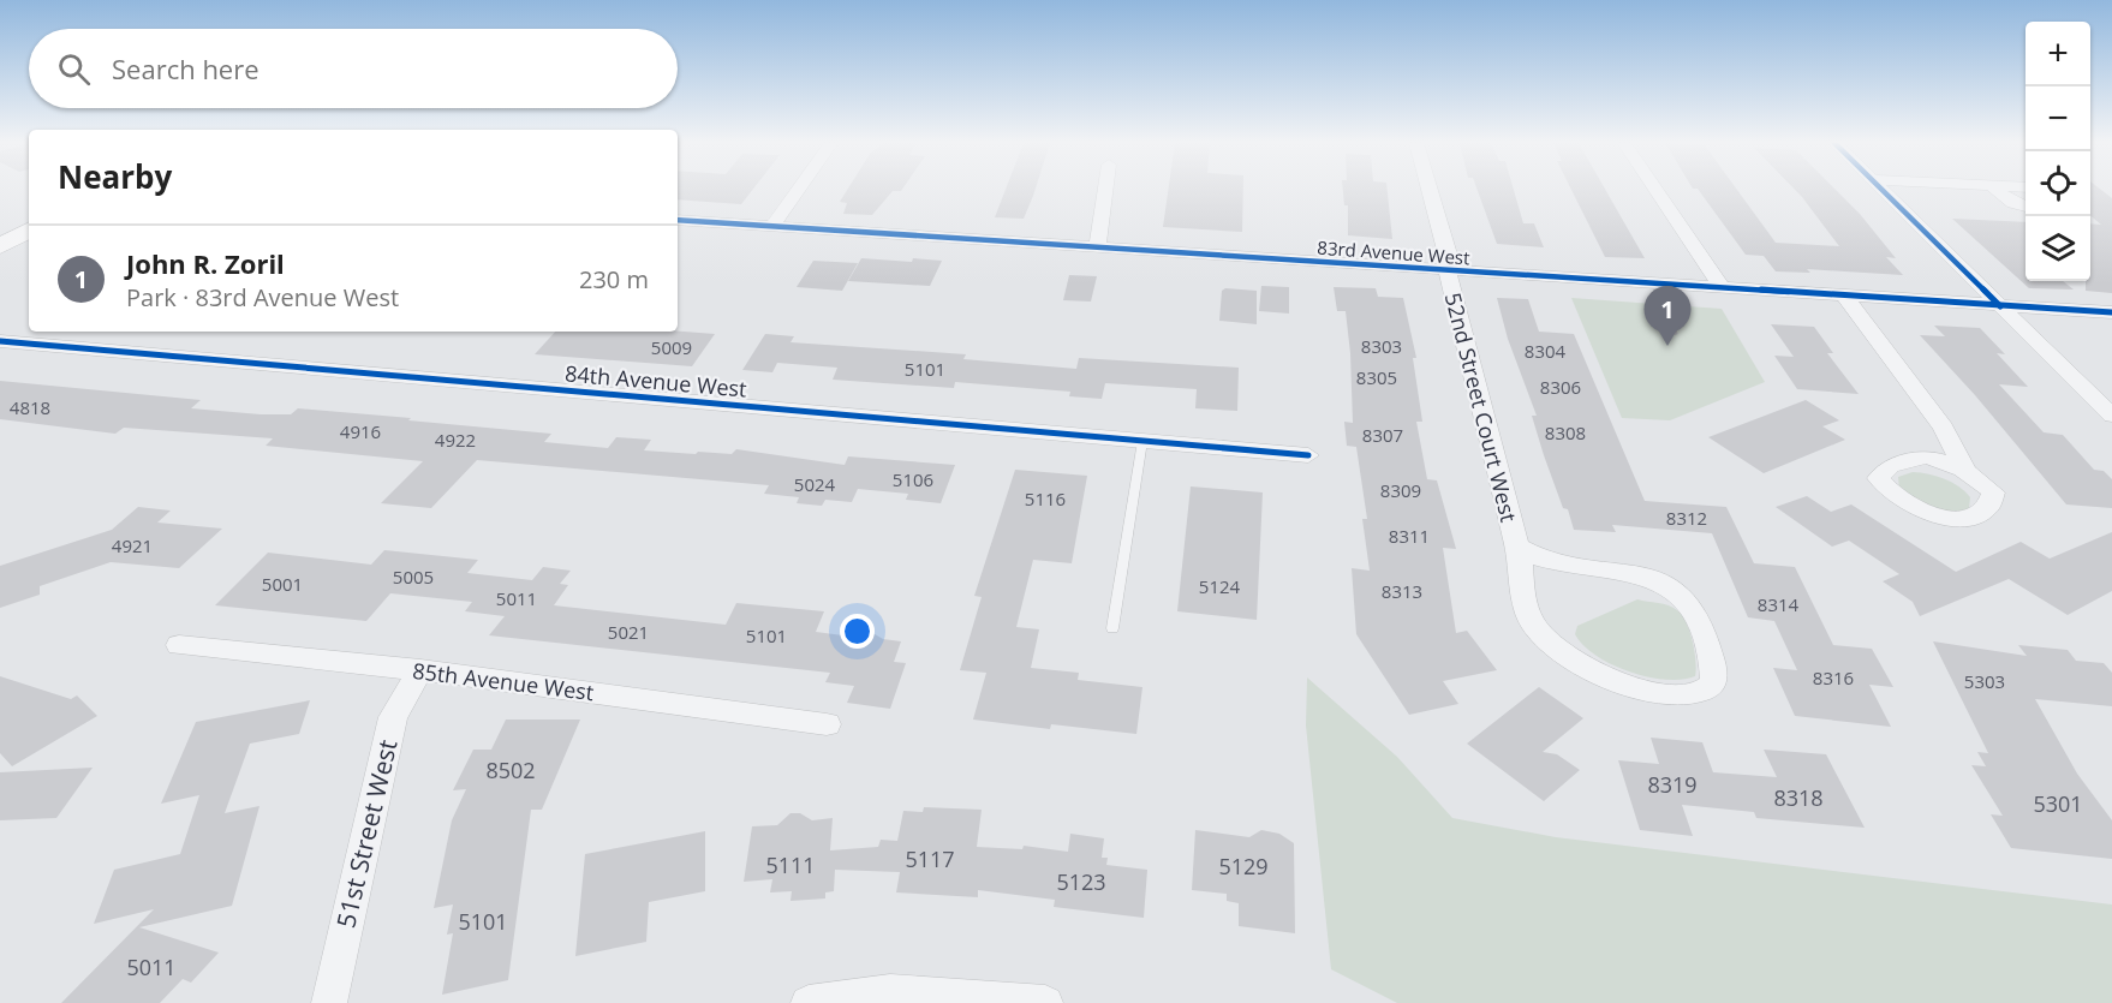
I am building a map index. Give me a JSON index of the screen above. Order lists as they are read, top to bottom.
{
  "streets": {
    "street": [
      "83rd Avenue West",
      "84th Avenue West",
      "52nd Street Court West",
      "85th Avenue West",
      "51st Street West"
    ]
  },
  "crossings": [
    ["83rd Avenue West", "52nd Street Court West"],
    ["85th Avenue West", "51st Street West"]
  ],
  "house_numbers": [
    "8303",
    "5009",
    "8304",
    "5101",
    "8305",
    "8306",
    "4818",
    "4916",
    "8308",
    "8307",
    "4922",
    "5106",
    "5024",
    "8309",
    "5116",
    "8312",
    "8311",
    "4921",
    "5005",
    "5001",
    "5124",
    "8313",
    "5011",
    "8314",
    "5021",
    "5101",
    "8316",
    "5303",
    "8502",
    "8319",
    "8318",
    "5301",
    "5117",
    "5111",
    "5129",
    "5123",
    "5101",
    "5011"
  ],
  "page": {
    "map_buttons": ["+", "−"],
    "search": "Search here",
    "heading": "Nearby",
    "list": [
      {
        "mark": "1",
        "name": "John R. Zoril",
        "note": "Park · 83rd Avenue West",
        "value": "230 m"
      }
    ],
    "pins": "1"
  }
}
